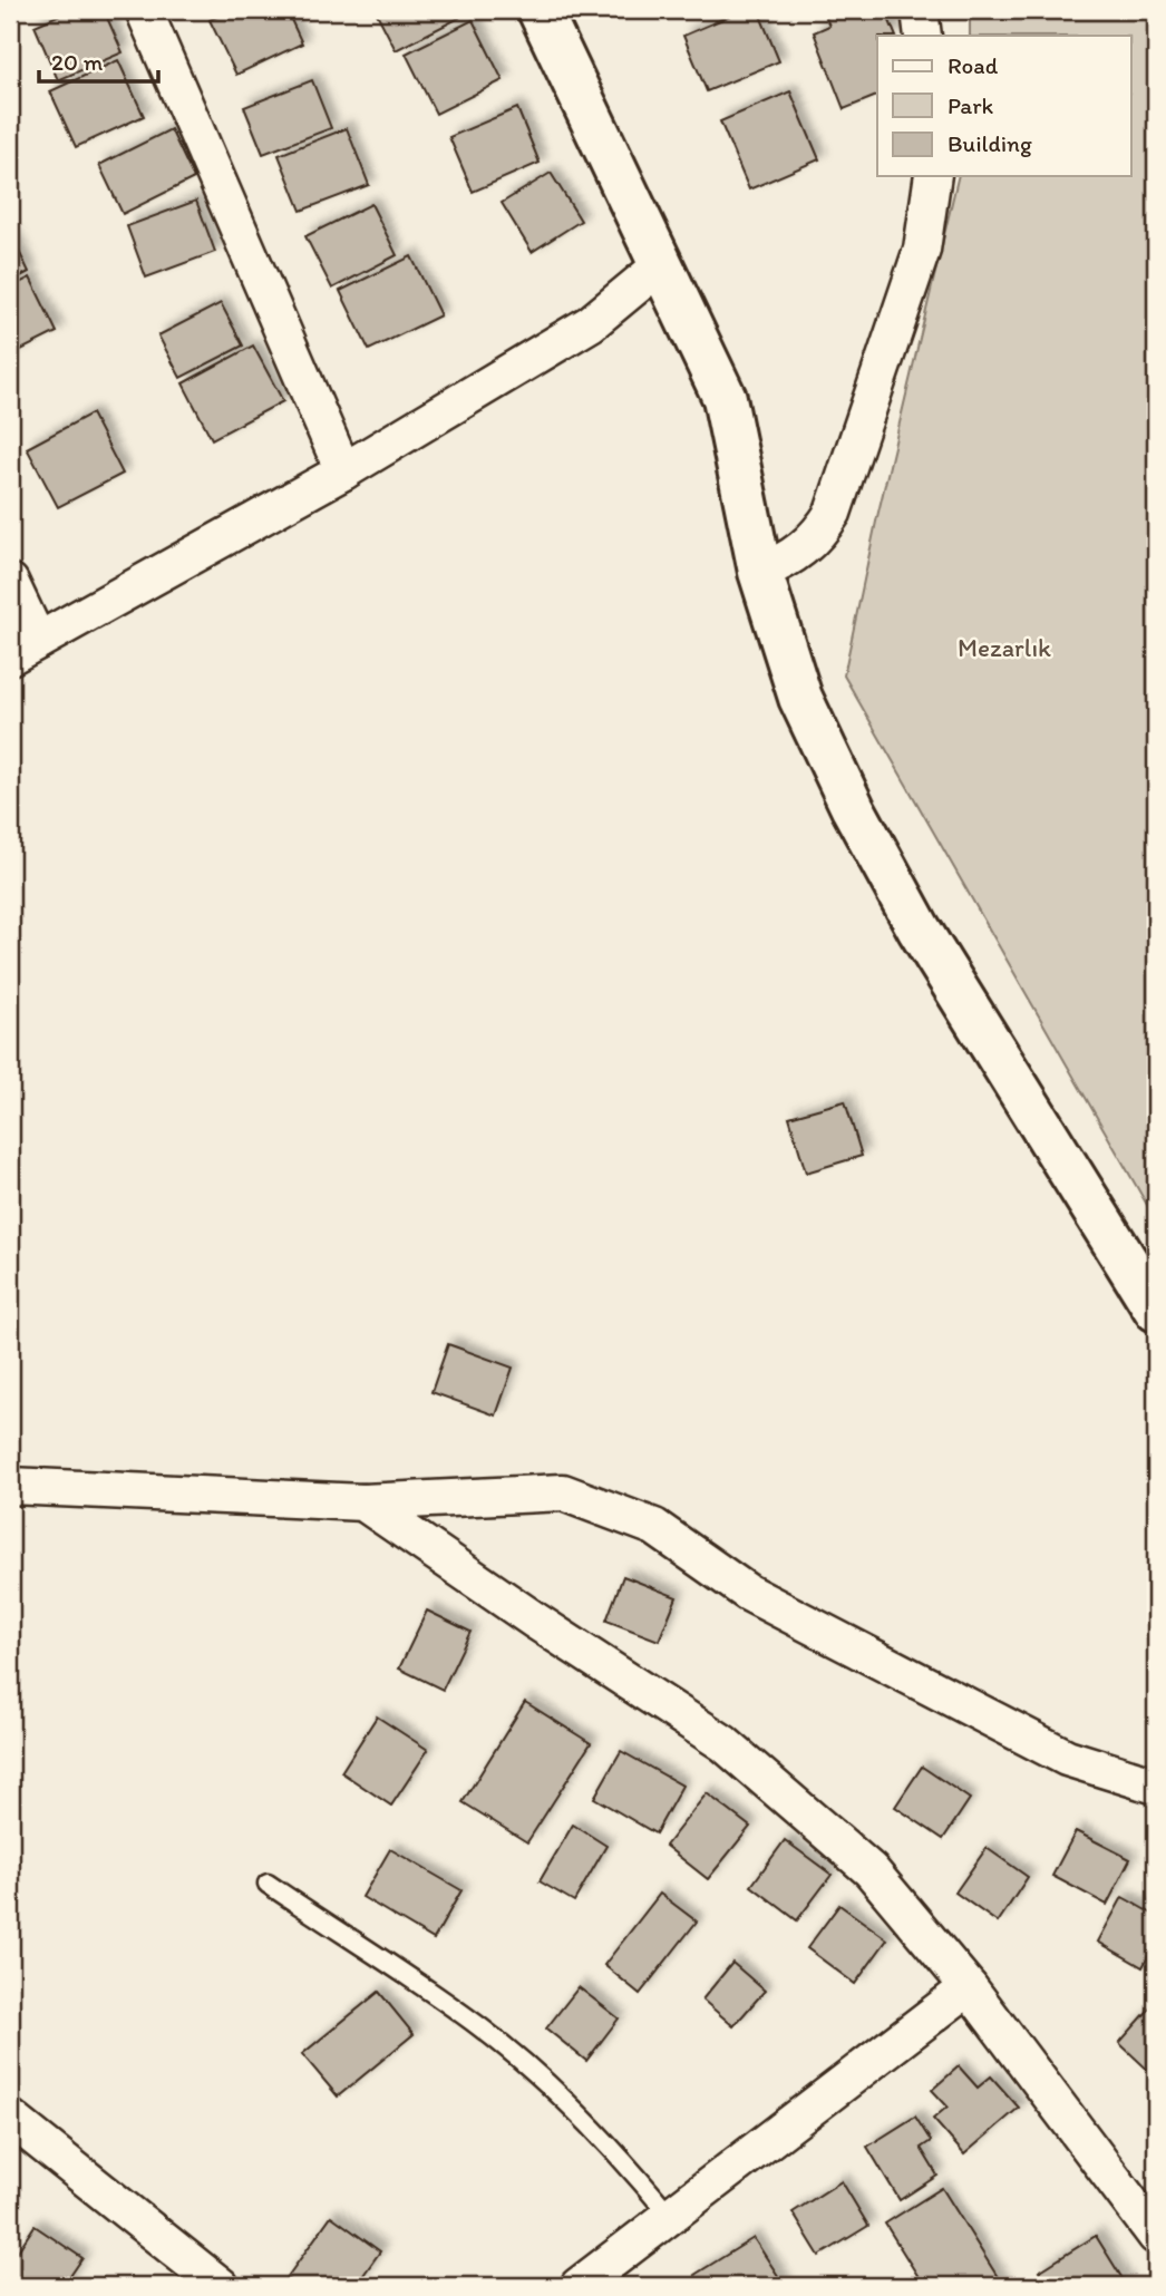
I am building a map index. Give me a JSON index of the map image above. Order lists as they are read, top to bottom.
{
  "parks": ["Mezarlık"],
  "legend": ["Road", "Park", "Building"],
  "scale_bar": "20 m"
}
